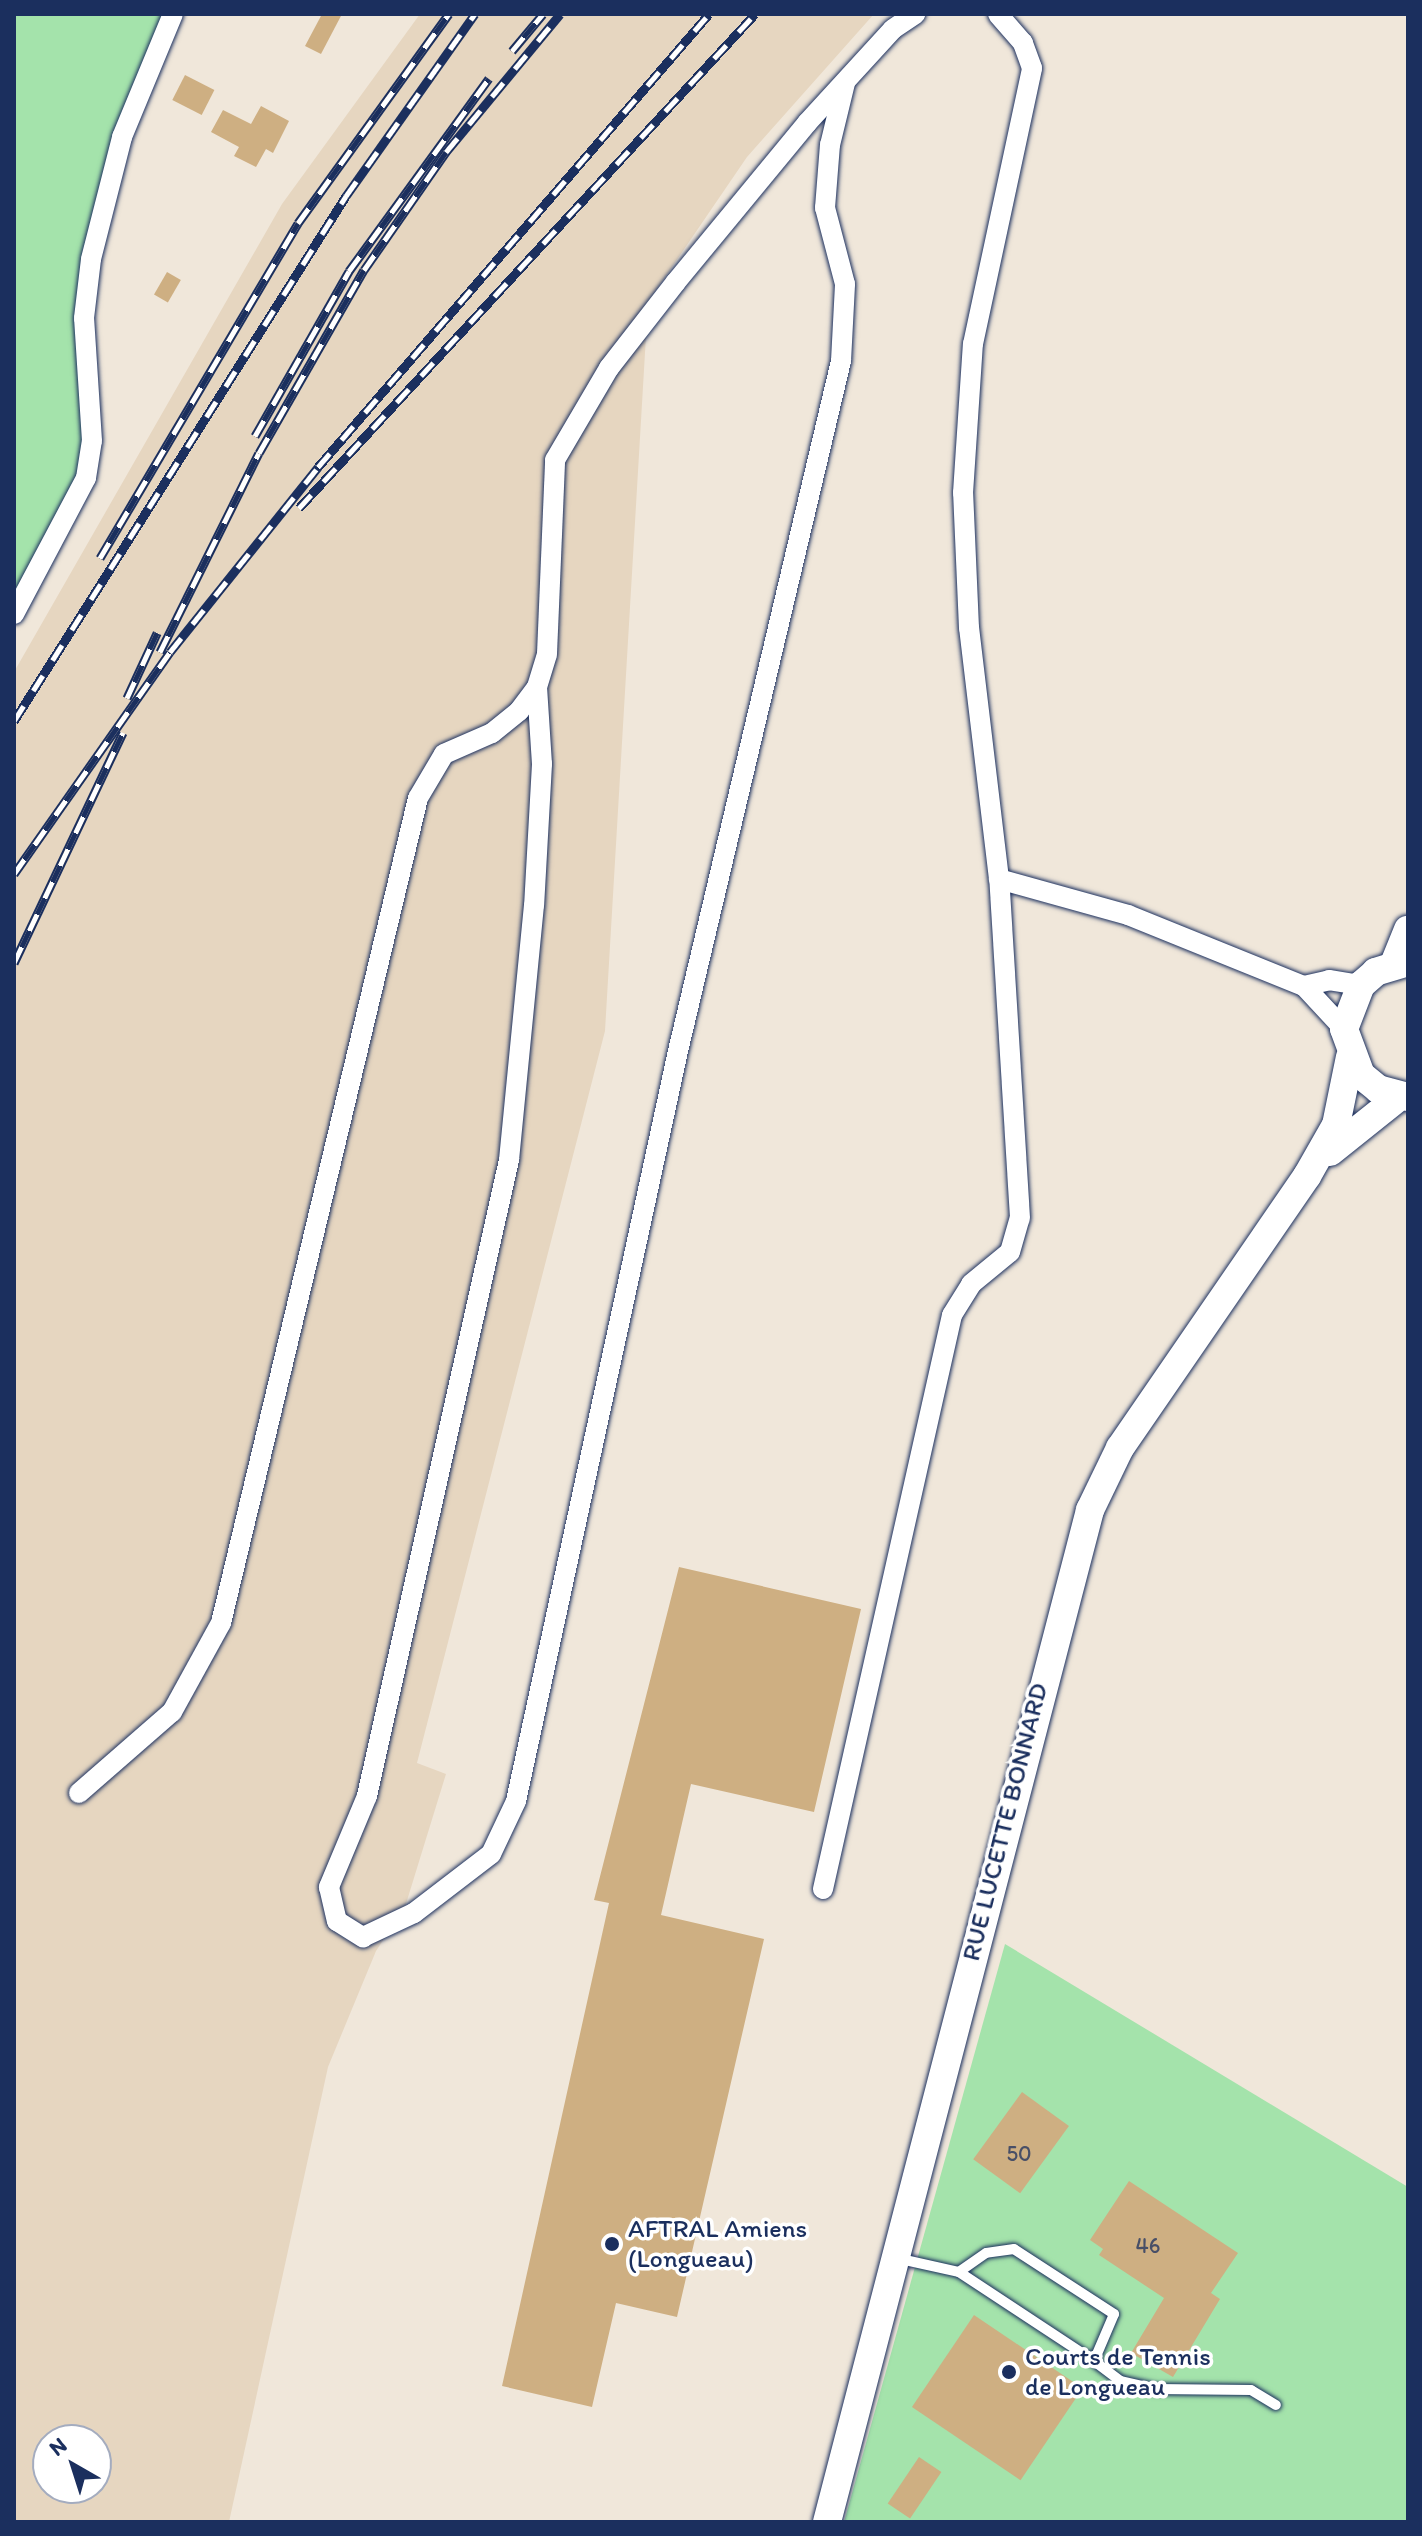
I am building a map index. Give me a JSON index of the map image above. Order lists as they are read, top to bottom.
{
  "streets": {
    "street": ["RUE LUCETTE BONNARD"]
  },
  "places": ["AFTRAL Amiens (Longueau)", "Courts de Tennis de Longueau"],
  "house_numbers": ["50", "46"],
  "north": "top left"
}
